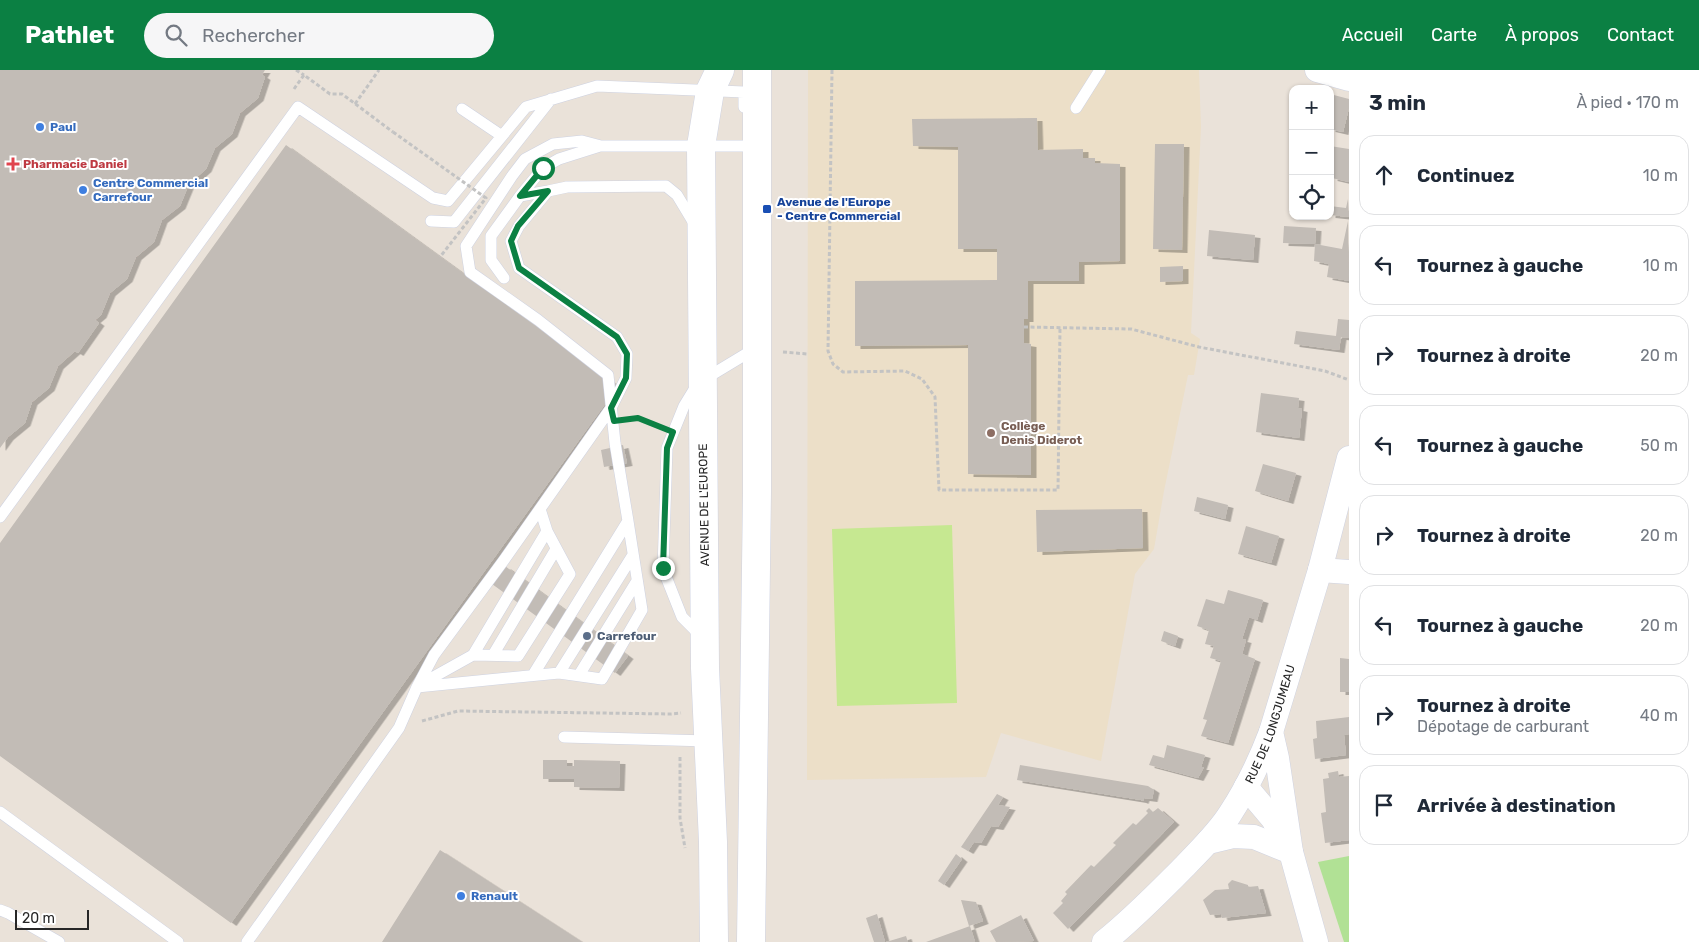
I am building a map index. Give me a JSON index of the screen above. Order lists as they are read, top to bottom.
{
  "streets": {
    "main road": ["AVENUE DE L'EUROPE"],
    "street": ["RUE DE LONGJUMEAU"]
  },
  "places": {
    "other": [
      "Paul",
      "Centre Commercial Carrefour",
      "Collège Denis Diderot",
      "Carrefour",
      "Renault"
    ],
    "health": ["Pharmacie Daniel"],
    "transit": ["Avenue de l'Europe - Centre Commercial"]
  },
  "scale_bar": "20 m",
  "page": {
    "header": "Pathlet",
    "search": "Rechercher",
    "nav": [
      "Accueil",
      "Carte",
      "À propos",
      "Contact"
    ],
    "heading": ["3 min", "À pied · 170 m"],
    "map_buttons": ["+", "−"],
    "list": [
      ["Continuez", "10 m"],
      ["Tournez à gauche", "10 m"],
      ["Tournez à droite", "20 m"],
      ["Tournez à gauche", "50 m"],
      ["Tournez à droite", "20 m"],
      ["Tournez à gauche", "20 m"],
      ["Tournez à droite", "Dépotage de carburant", "40 m"],
      "Arrivée à destination"
    ],
    "scale": "20 m"
  }
}
